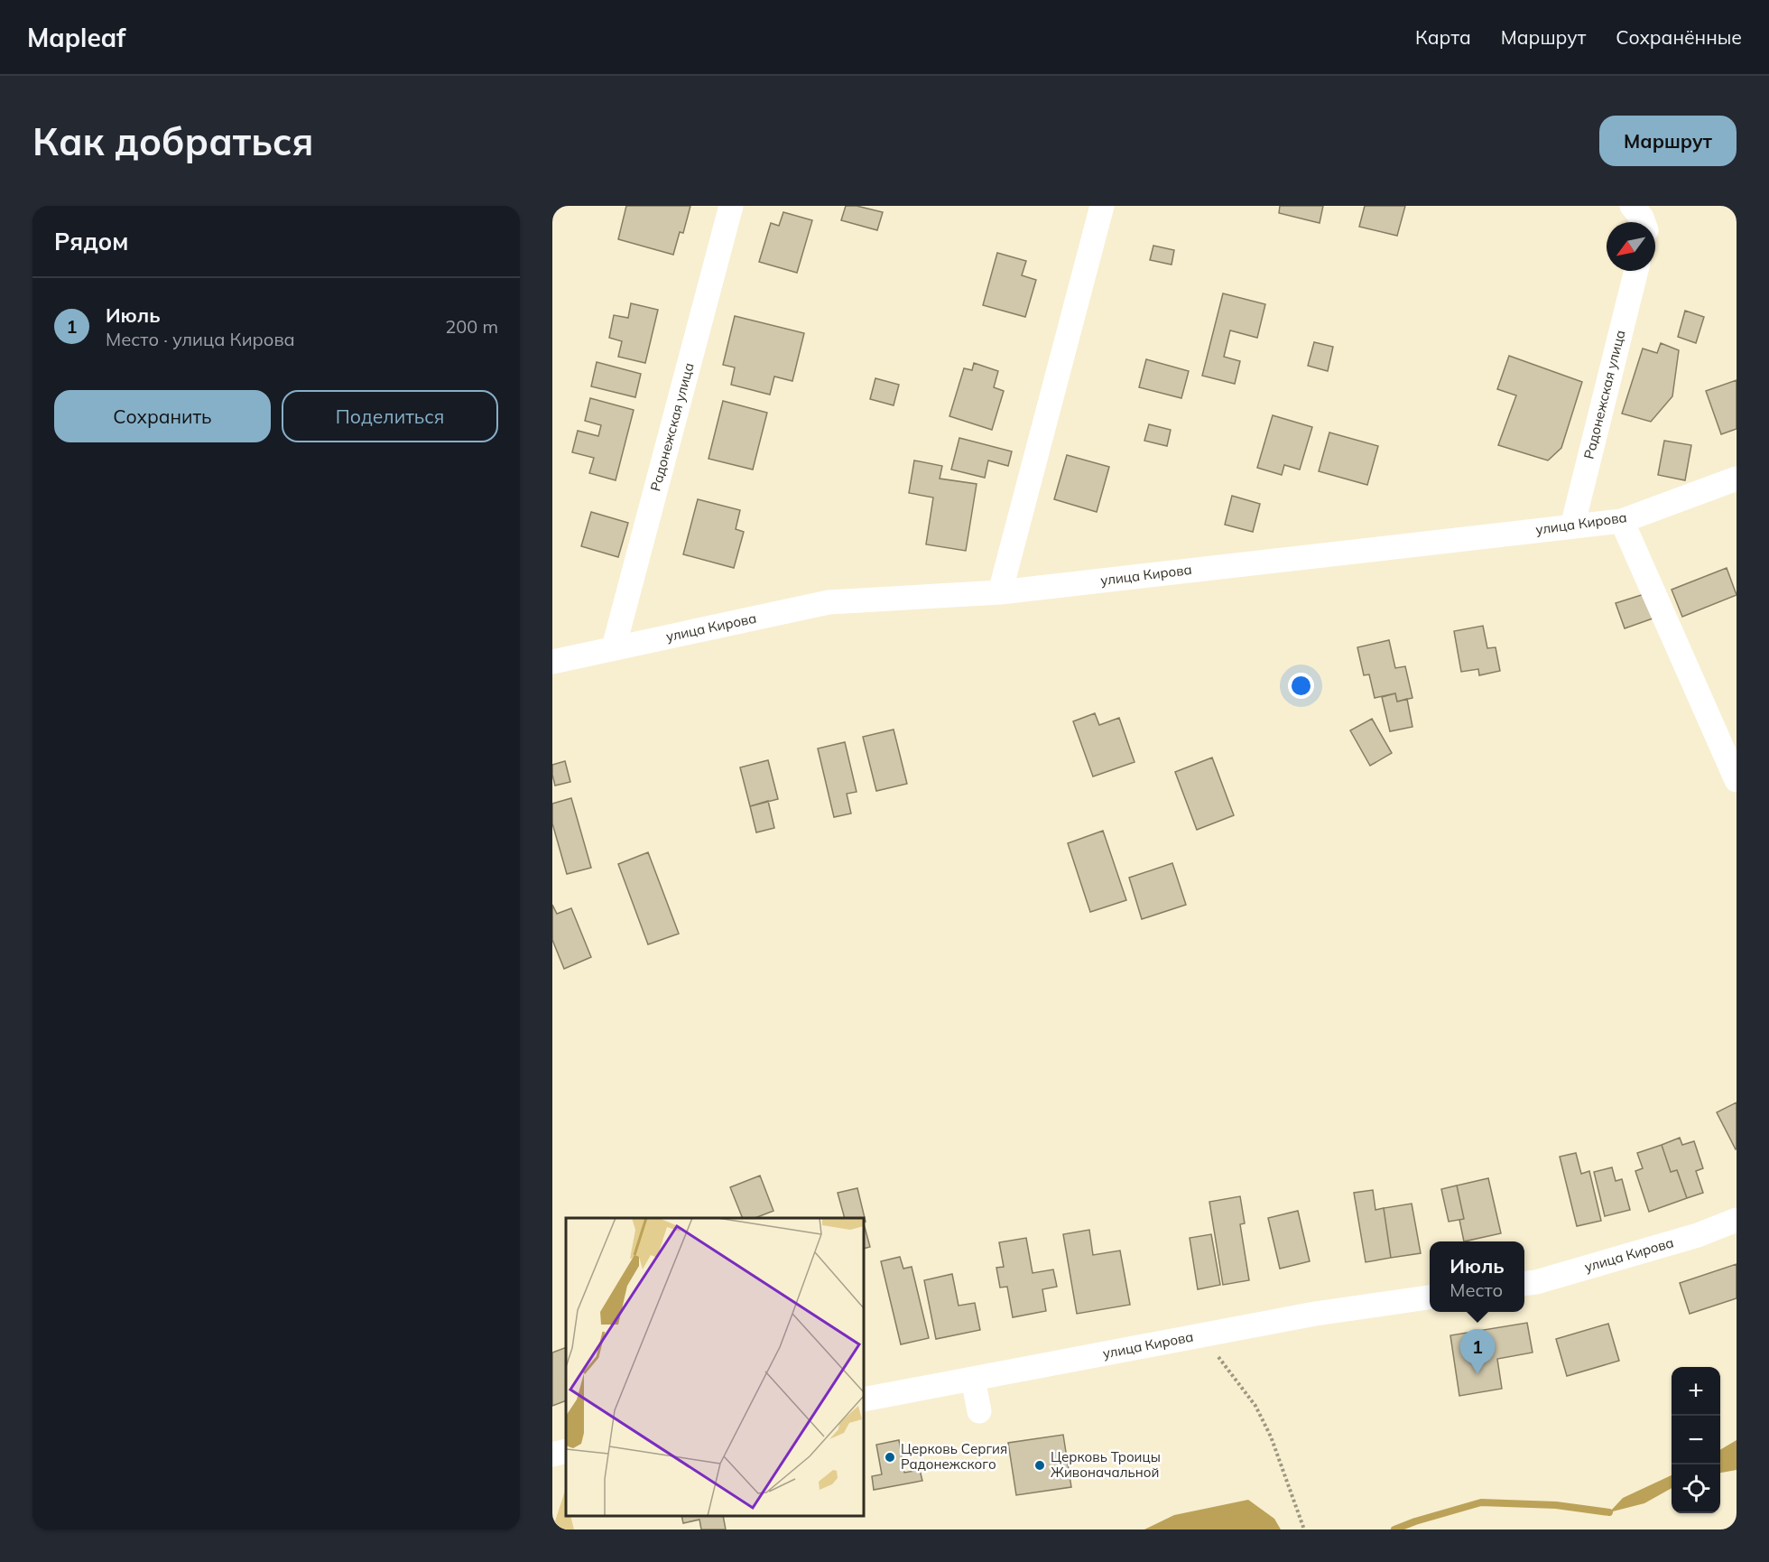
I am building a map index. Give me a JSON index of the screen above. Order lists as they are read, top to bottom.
{
  "streets": {
    "street": ["Радонежская улица", "улица Кирова"]
  },
  "crossings": [
    ["Радонежская улица", "улица Кирова"]
  ],
  "places": ["Церковь Сергия Радонежского", "Церковь Троицы Живоначальной"],
  "north": "bottom left",
  "page": {
    "header": "Mapleaf",
    "nav": ["Карта", "Маршрут", "Сохранённые"],
    "buttons": [
      "Маршрут",
      ["Сохранить", "Поделиться"]
    ],
    "title": "Как добраться",
    "heading": "Рядом",
    "list": [
      {
        "mark": "1",
        "name": "Июль",
        "note": "Место · улица Кирова",
        "value": "200 m"
      }
    ],
    "popup": ["Июль", "Место"],
    "pins": "1",
    "map_buttons": ["+", "−"]
  }
}
